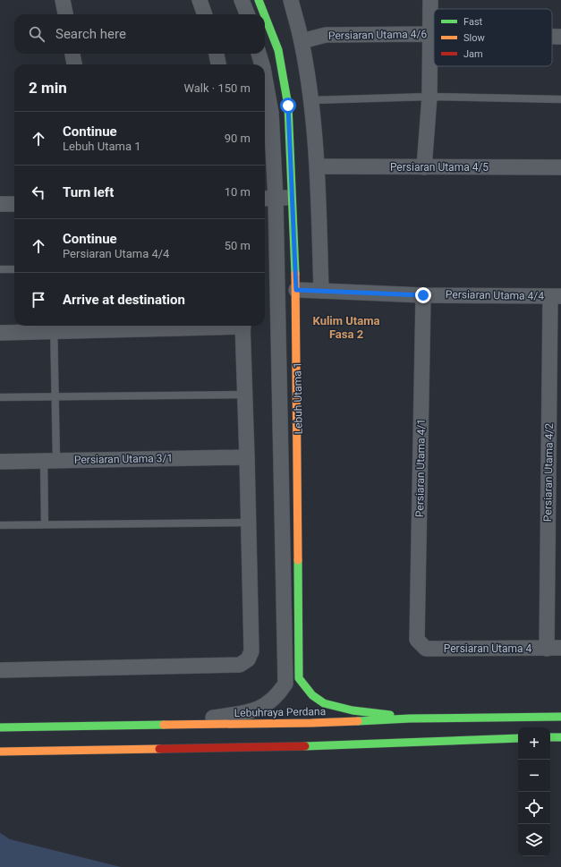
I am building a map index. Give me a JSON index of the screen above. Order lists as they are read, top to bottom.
{
  "streets": {
    "main road": ["Lebuh Utama 1", "Lebuhraya Perdana"],
    "street": [
      "Persiaran Utama 4/6",
      "Persiaran Utama 4/5",
      "Persiaran Utama 4/4",
      "Persiaran Utama 3/1",
      "Persiaran Utama 4/1",
      "Persiaran Utama 4/2",
      "Persiaran Utama 4"
    ]
  },
  "crossings": [
    ["Persiaran Utama 4/4", "Lebuh Utama 1"],
    ["Persiaran Utama 4/4", "Persiaran Utama 4/1"],
    ["Persiaran Utama 4/4", "Persiaran Utama 4/2"],
    ["Lebuh Utama 1", "Lebuhraya Perdana"],
    ["Persiaran Utama 4/1", "Persiaran Utama 4"],
    ["Persiaran Utama 4/2", "Persiaran Utama 4"]
  ],
  "districts": ["Kulim Utama Fasa 2"],
  "legend": ["Fast", "Slow", "Jam"],
  "page": {
    "search": "Search here",
    "heading": ["2 min", "Walk · 150 m"],
    "list": [
      ["Continue", "Lebuh Utama 1", "90 m"],
      ["Turn left", "10 m"],
      ["Continue", "Persiaran Utama 4/4", "50 m"],
      "Arrive at destination"
    ],
    "map_buttons": ["+", "−"]
  }
}
